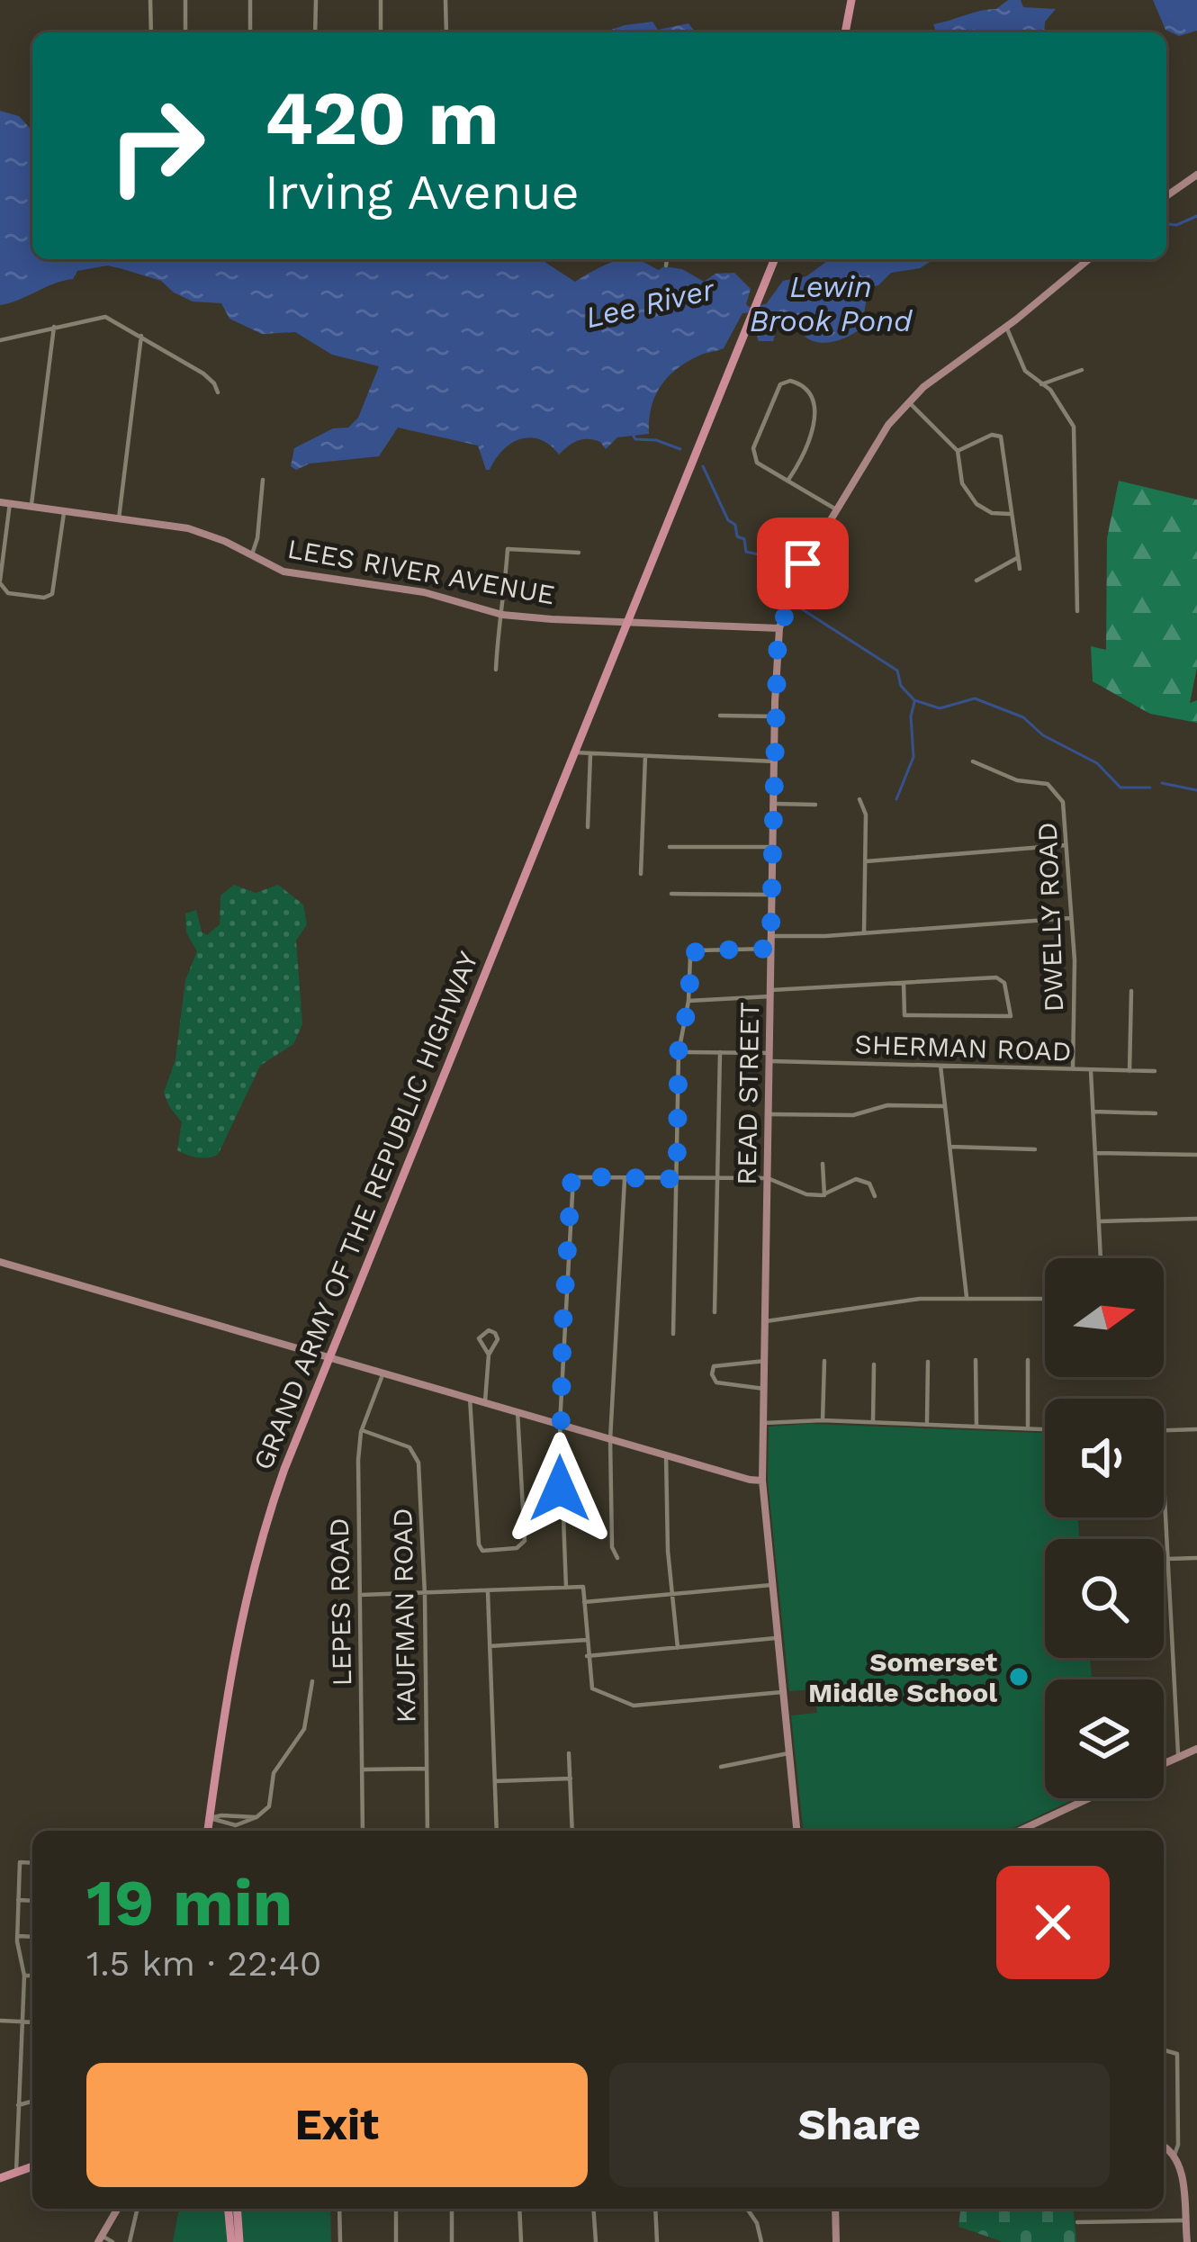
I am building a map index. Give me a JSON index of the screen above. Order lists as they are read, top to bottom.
{
  "streets": {
    "main road": ["LEES RIVER AVENUE", "READ STREET", "GRAND ARMY OF THE REPUBLIC HIGHWAY"],
    "street": [
      "DWELLY ROAD",
      "SHERMAN ROAD",
      "LEPES ROAD",
      "KAUFMAN ROAD"
    ]
  },
  "crossings": [
    ["LEES RIVER AVENUE", "READ STREET"],
    ["LEES RIVER AVENUE", "GRAND ARMY OF THE REPUBLIC HIGHWAY"],
    ["DWELLY ROAD", "SHERMAN ROAD"],
    ["SHERMAN ROAD", "READ STREET"],
    ["LEPES ROAD", "KAUFMAN ROAD"]
  ],
  "water": ["Lewin Brook Pond", "Lee River"],
  "places": ["Somerset Middle School"],
  "north": "right",
  "page": {
    "turn": ["420 m", "Irving Avenue"],
    "heading": ["19 min", "1.5 km · 22:40"],
    "buttons": ["Exit", "Share"]
  }
}
